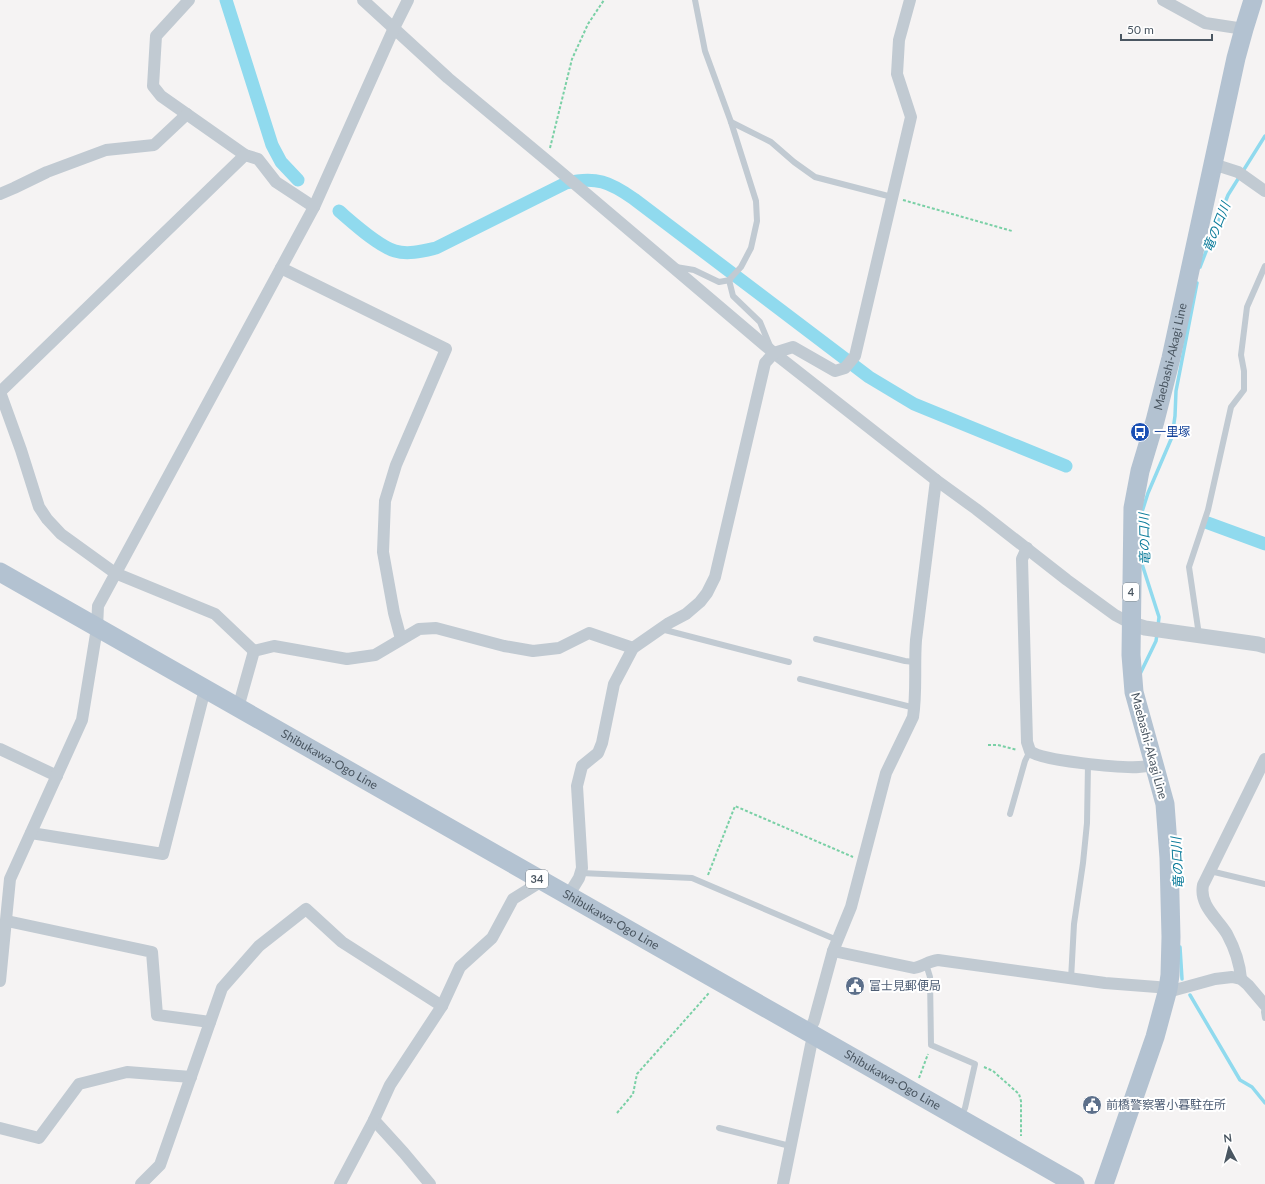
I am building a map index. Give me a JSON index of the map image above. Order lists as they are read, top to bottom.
{
  "streets": {
    "main road": [
      "Maebashi-Akagi Line",
      "4",
      "Shibukawa-Ogo Line",
      "34"
    ]
  },
  "water": ["竜の口川"],
  "places": {
    "bus stop": ["一里塚"],
    "public building": ["富士見郵便局", "前橋警察署小暮駐在所"]
  },
  "scale_bar": "50 m",
  "north": "top"
}
